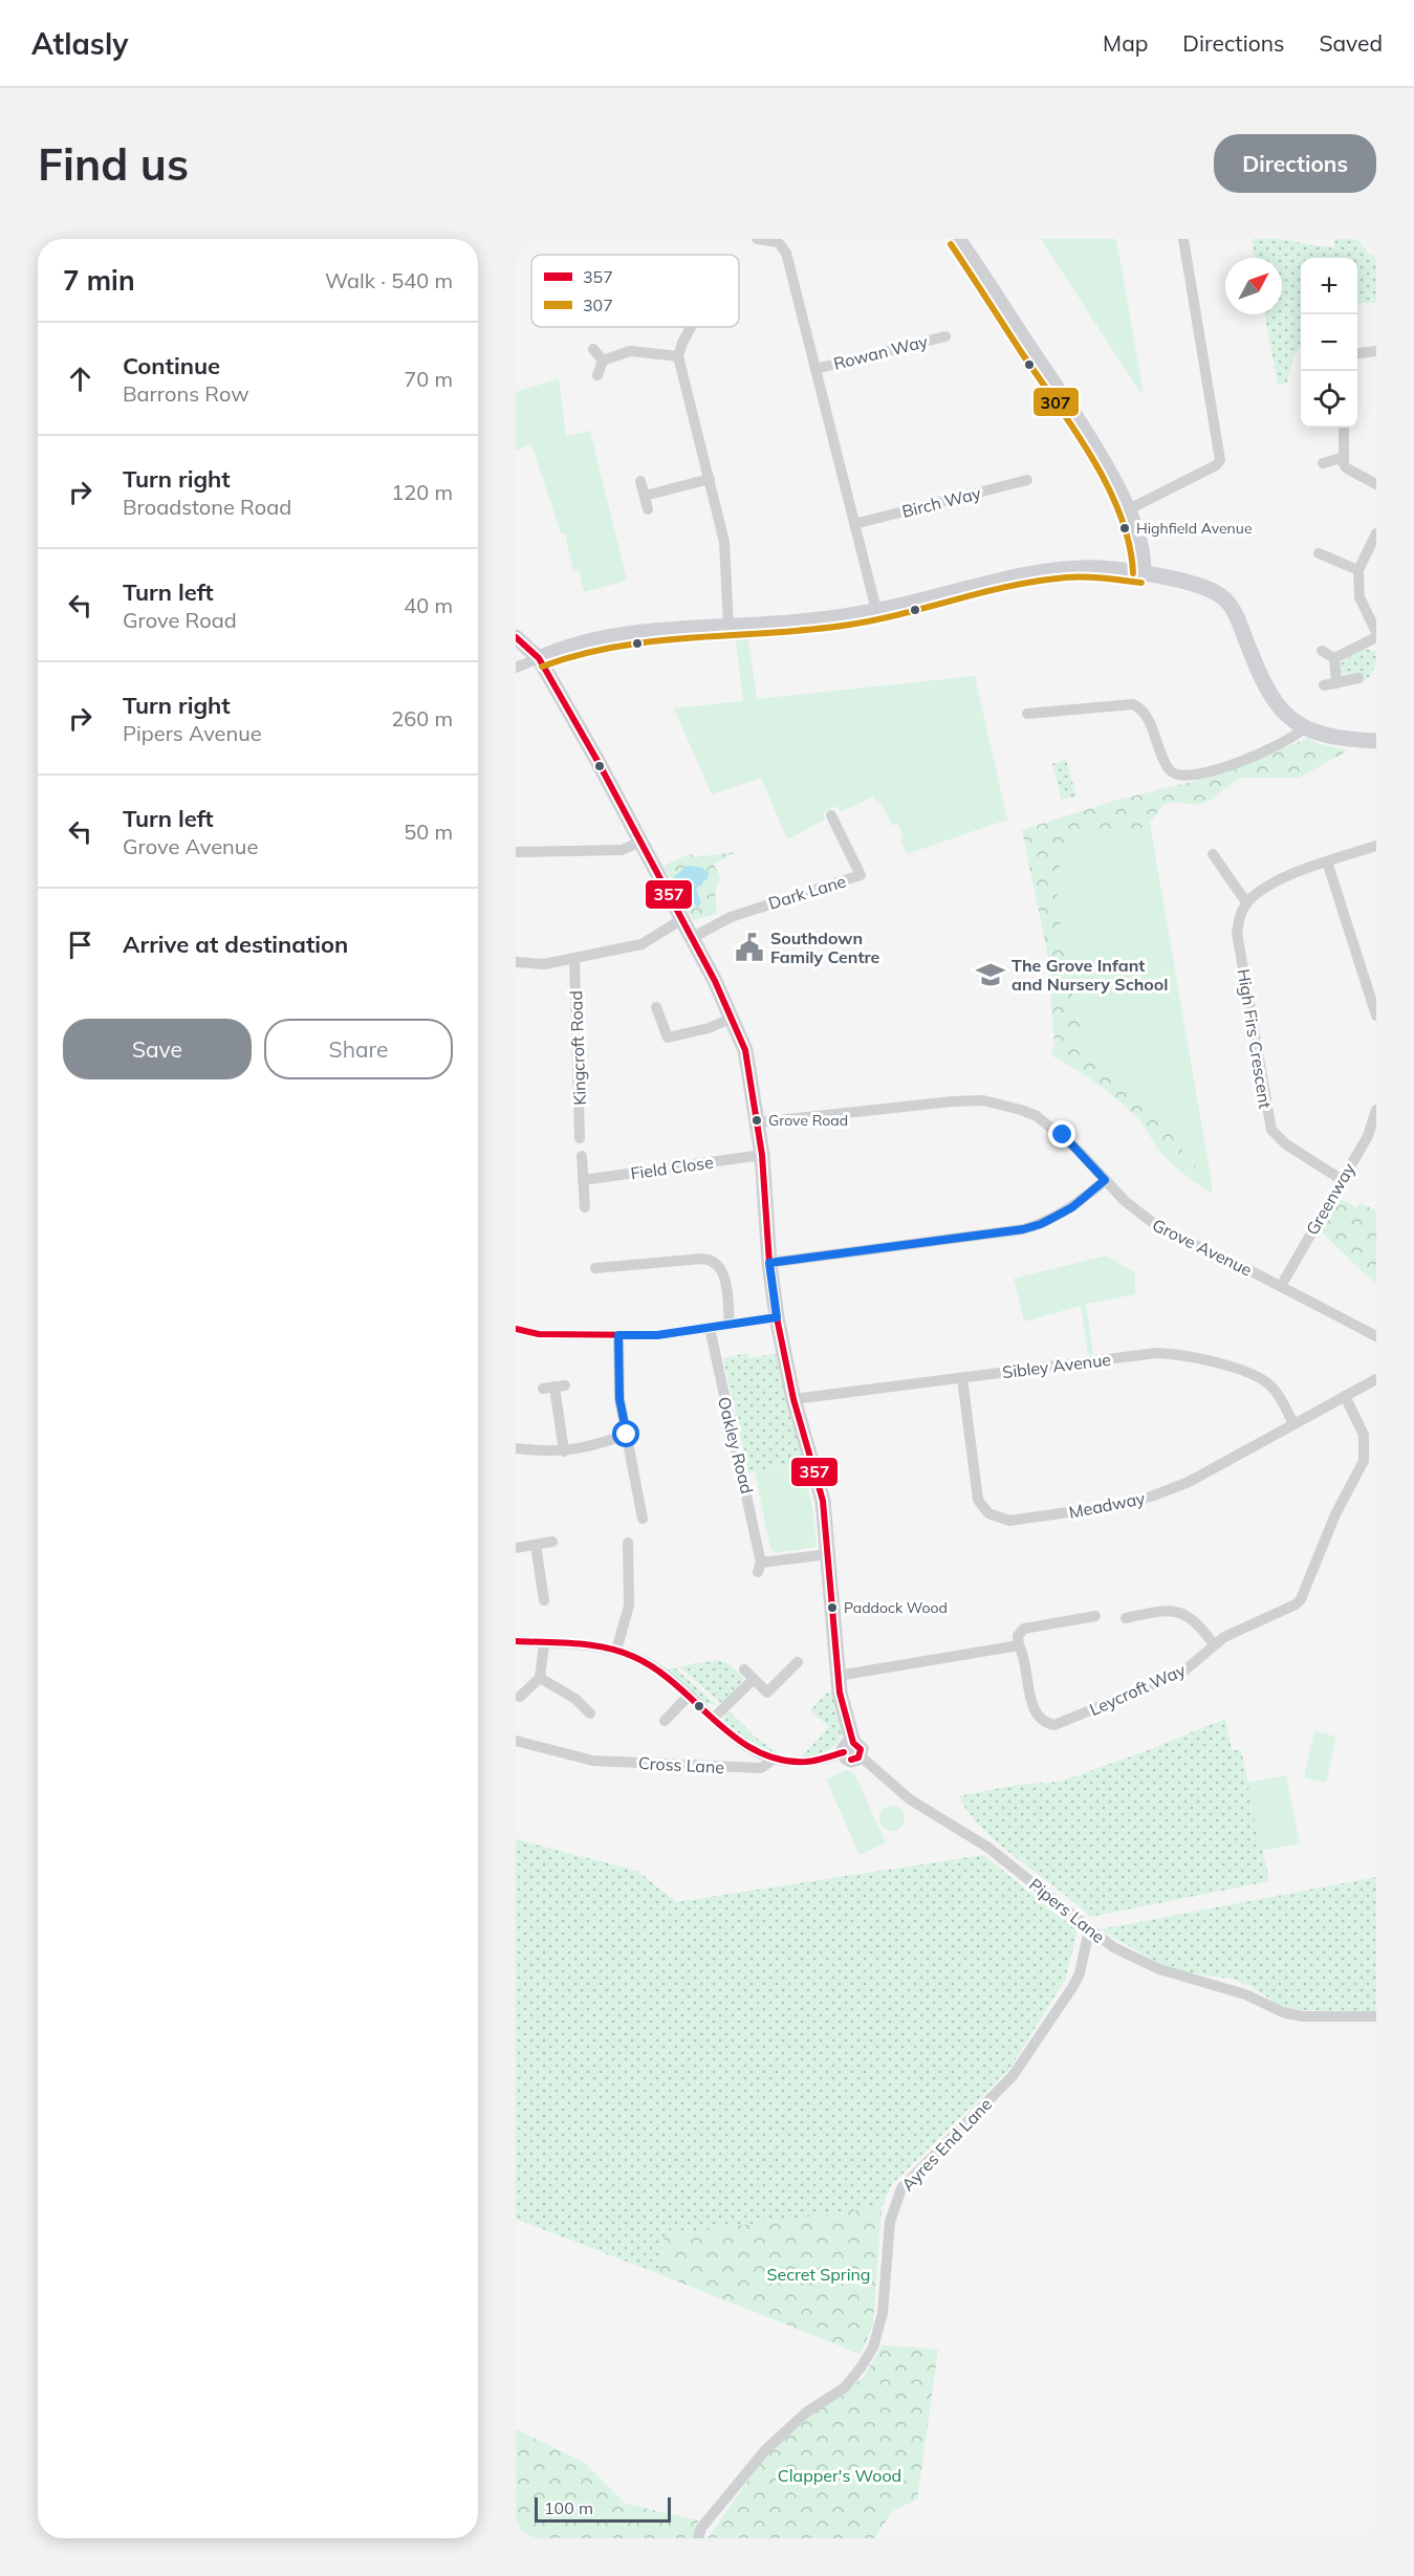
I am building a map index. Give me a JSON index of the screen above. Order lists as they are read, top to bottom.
{
  "streets": {
    "street": [
      "Rowan Way",
      "Birch Way",
      "Dark Lane",
      "High Firs Crescent",
      "Kingcroft Road",
      "Field Close",
      "Greenway",
      "Grove Avenue",
      "Sibley Avenue",
      "Oakley Road",
      "Meadway",
      "Leycroft Way",
      "Cross Lane",
      "Pipers Lane",
      "Ayres End Lane"
    ]
  },
  "crossings": [
    ["High Firs Crescent", "Greenway"],
    ["Greenway", "Grove Avenue"],
    ["Sibley Avenue", "Meadway"],
    ["Meadway", "Leycroft Way"],
    ["Cross Lane", "Pipers Lane"],
    ["Pipers Lane", "Ayres End Lane"]
  ],
  "parks": ["Secret Spring", "Clapper's Wood"],
  "places": {
    "other": ["Highfield Avenue", "Grove Road", "Paddock Wood"],
    "public building": ["Southdown Family Centre"],
    "school or university": ["The Grove Infant and Nursery School"]
  },
  "lines": ["transit line 307", "transit line 357"],
  "legend": ["357", "307"],
  "scale_bar": "100 m",
  "north": "top right",
  "page": {
    "header": "Atlasly",
    "nav": ["Map", "Directions", "Saved"],
    "buttons": [
      "Directions",
      ["Save", "Share"]
    ],
    "title": "Find us",
    "heading": ["7 min", "Walk · 540 m"],
    "map_buttons": ["+", "−"],
    "list": [
      ["Continue", "Barrons Row", "70 m"],
      ["Turn right", "Broadstone Road", "120 m"],
      ["Turn left", "Grove Road", "40 m"],
      ["Turn right", "Pipers Avenue", "260 m"],
      ["Turn left", "Grove Avenue", "50 m"],
      "Arrive at destination"
    ],
    "scale": "100 m"
  }
}
